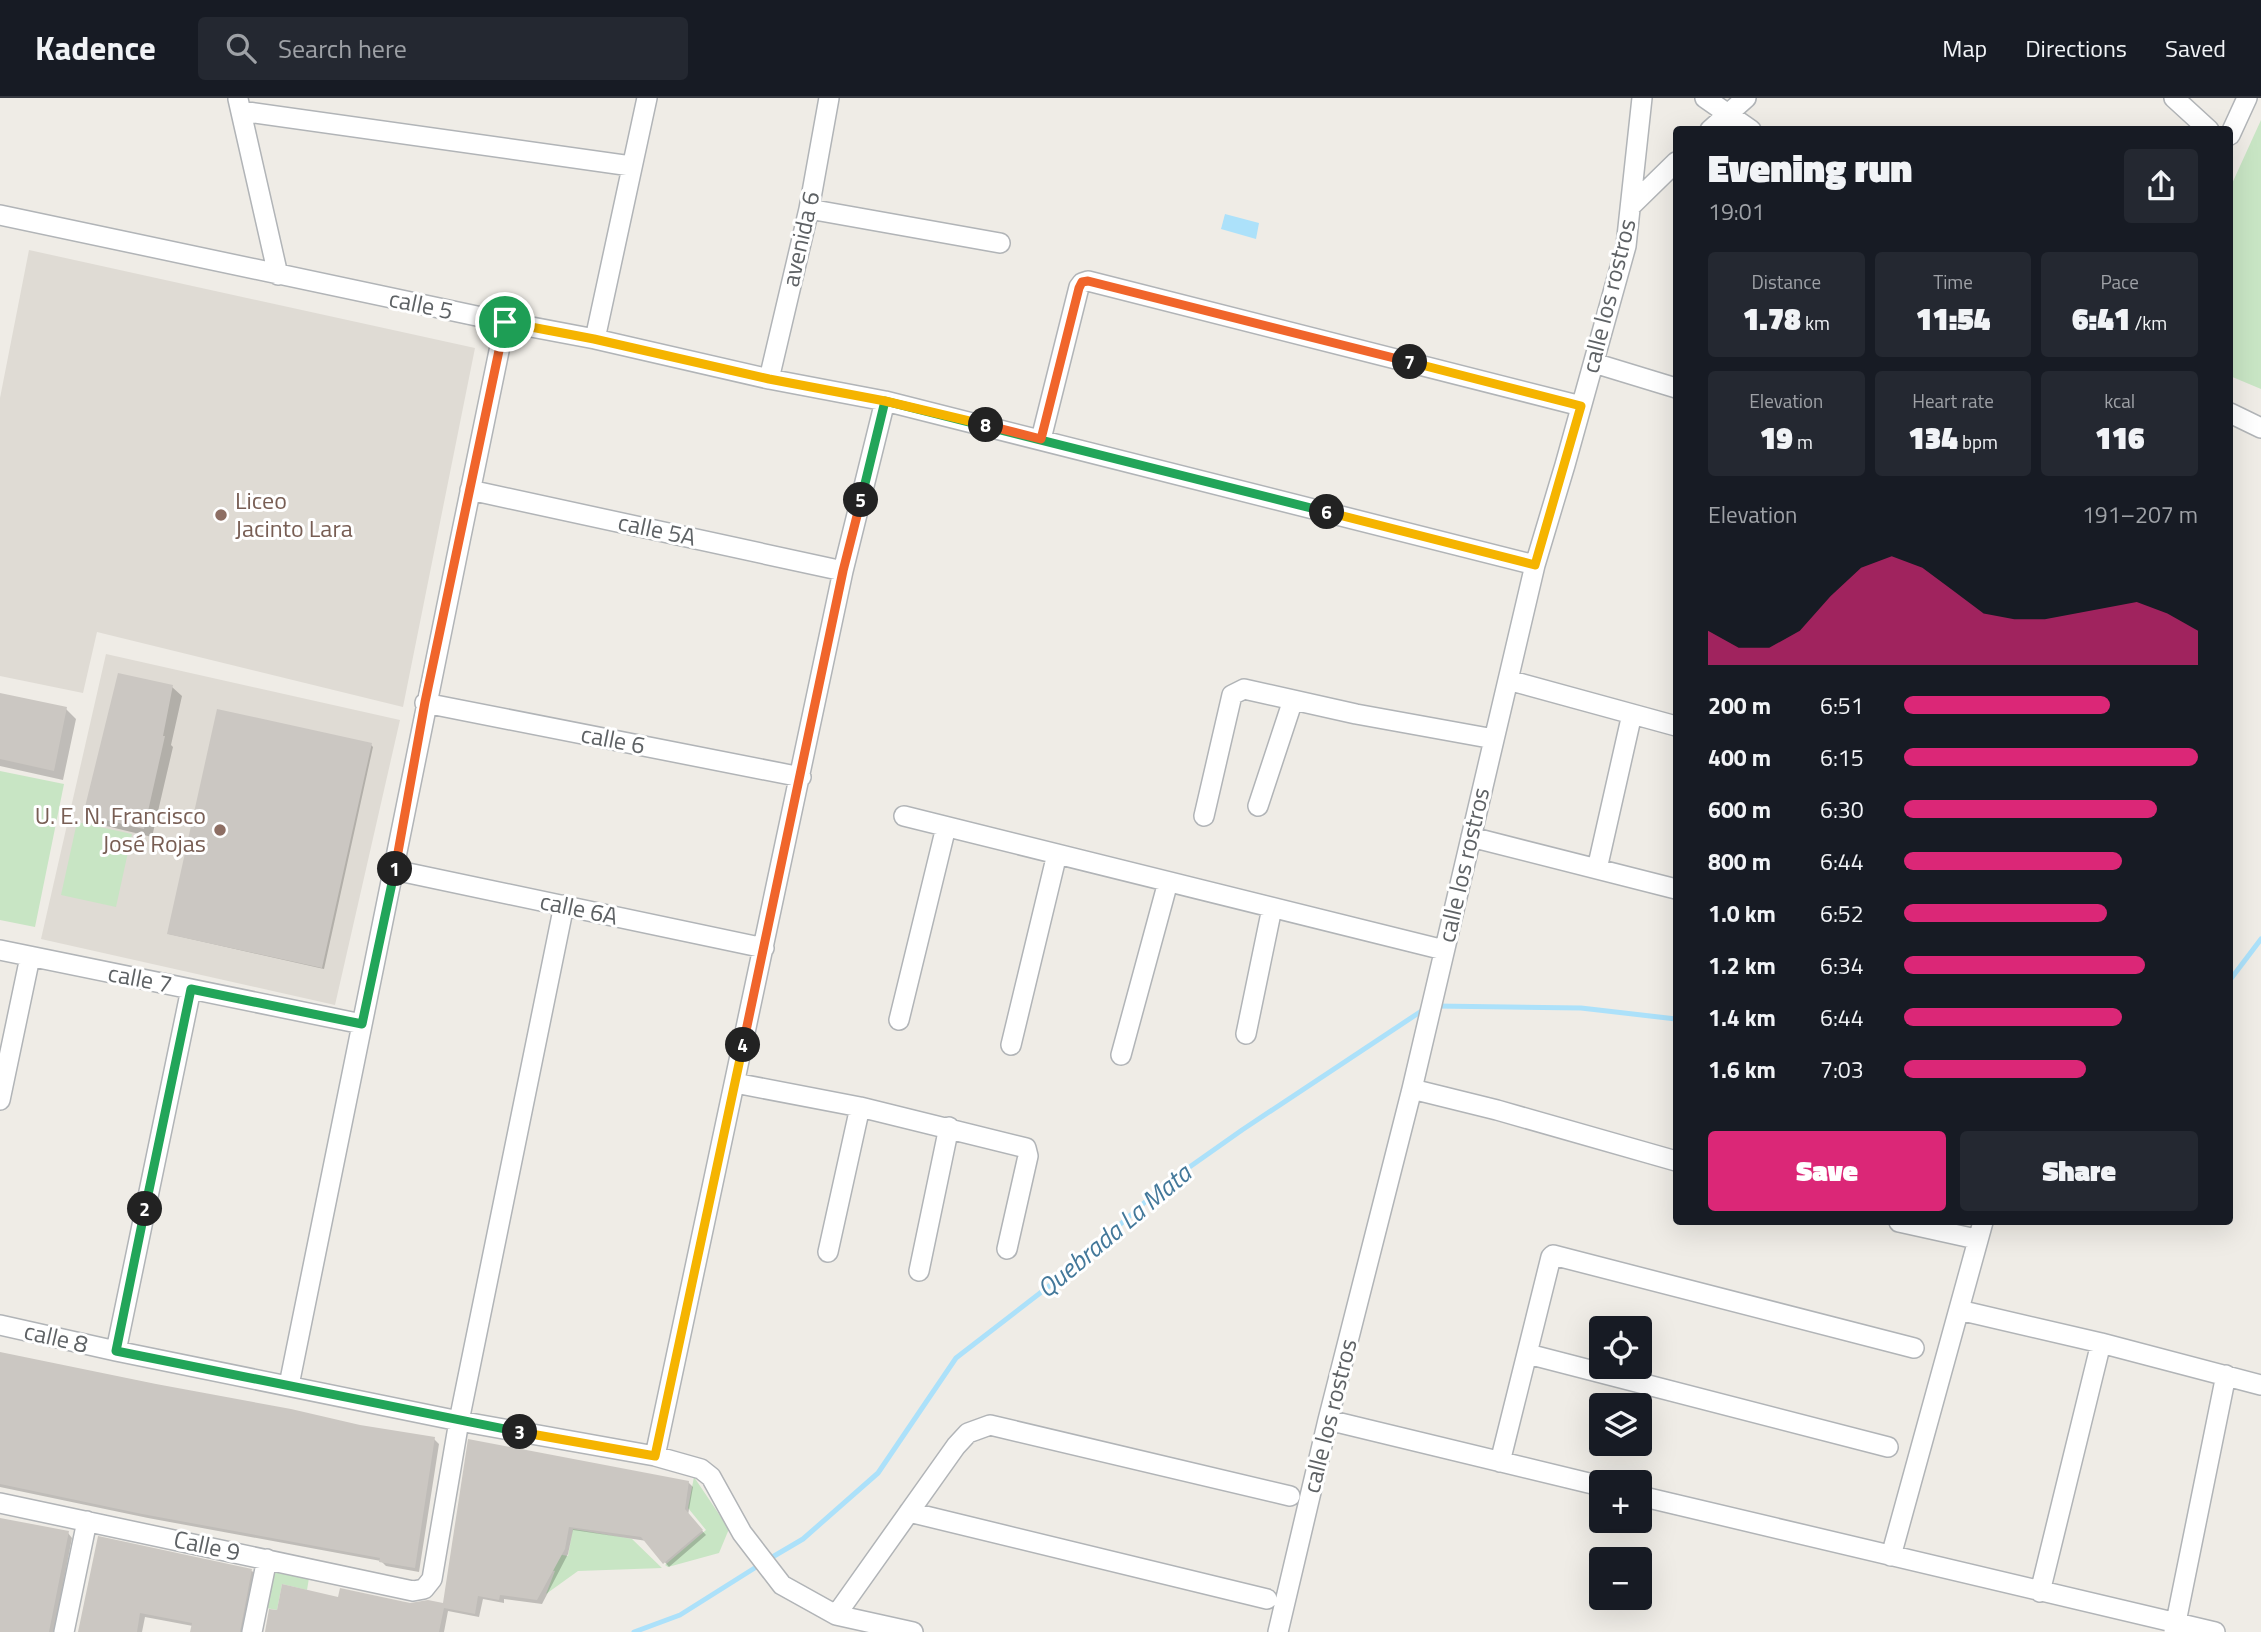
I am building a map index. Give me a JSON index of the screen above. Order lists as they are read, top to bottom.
{
  "streets": {
    "street": [
      "avenida 6",
      "calle los rostros",
      "calle 5",
      "calle 5A",
      "calle 6",
      "calle 6A",
      "calle 7",
      "calle 8",
      "Calle 9"
    ]
  },
  "crossings": [
    ["avenida 6", "calle 5"],
    ["calle los rostros", "calle 5"],
    ["calle 8", "Calle 9"]
  ],
  "water": ["Quebrada La Mata"],
  "places": ["Liceo Jacinto Lara", "U. E. N. Francisco José Rojas"],
  "page": {
    "header": "Kadence",
    "search": "Search here",
    "nav": ["Map", "Directions", "Saved"],
    "heading": ["Evening run", "19:01"],
    "stats": [
      ["Distance", "1.78 km"],
      ["Time", "11:54"],
      ["Pace", "6:41 /km"],
      ["Elevation", "19 m"],
      ["Heart rate", "134 bpm"],
      ["kcal", "116"]
    ],
    "pins": [
      "7",
      "8",
      "5",
      "6",
      "1",
      "4",
      "2",
      "3"
    ],
    "chart": ["Elevation", "191–207 m"],
    "list": [
      {
        "name": "200 m",
        "note": "6:51"
      },
      {
        "name": "400 m",
        "note": "6:15"
      },
      {
        "name": "600 m",
        "note": "6:30"
      },
      {
        "name": "800 m",
        "note": "6:44"
      },
      {
        "name": "1.0 km",
        "note": "6:52"
      },
      {
        "name": "1.2 km",
        "note": "6:34"
      },
      {
        "name": "1.4 km",
        "note": "6:44"
      },
      {
        "name": "1.6 km",
        "note": "7:03"
      }
    ],
    "buttons": ["Save", "Share"],
    "map_buttons": ["+", "−"]
  }
}
